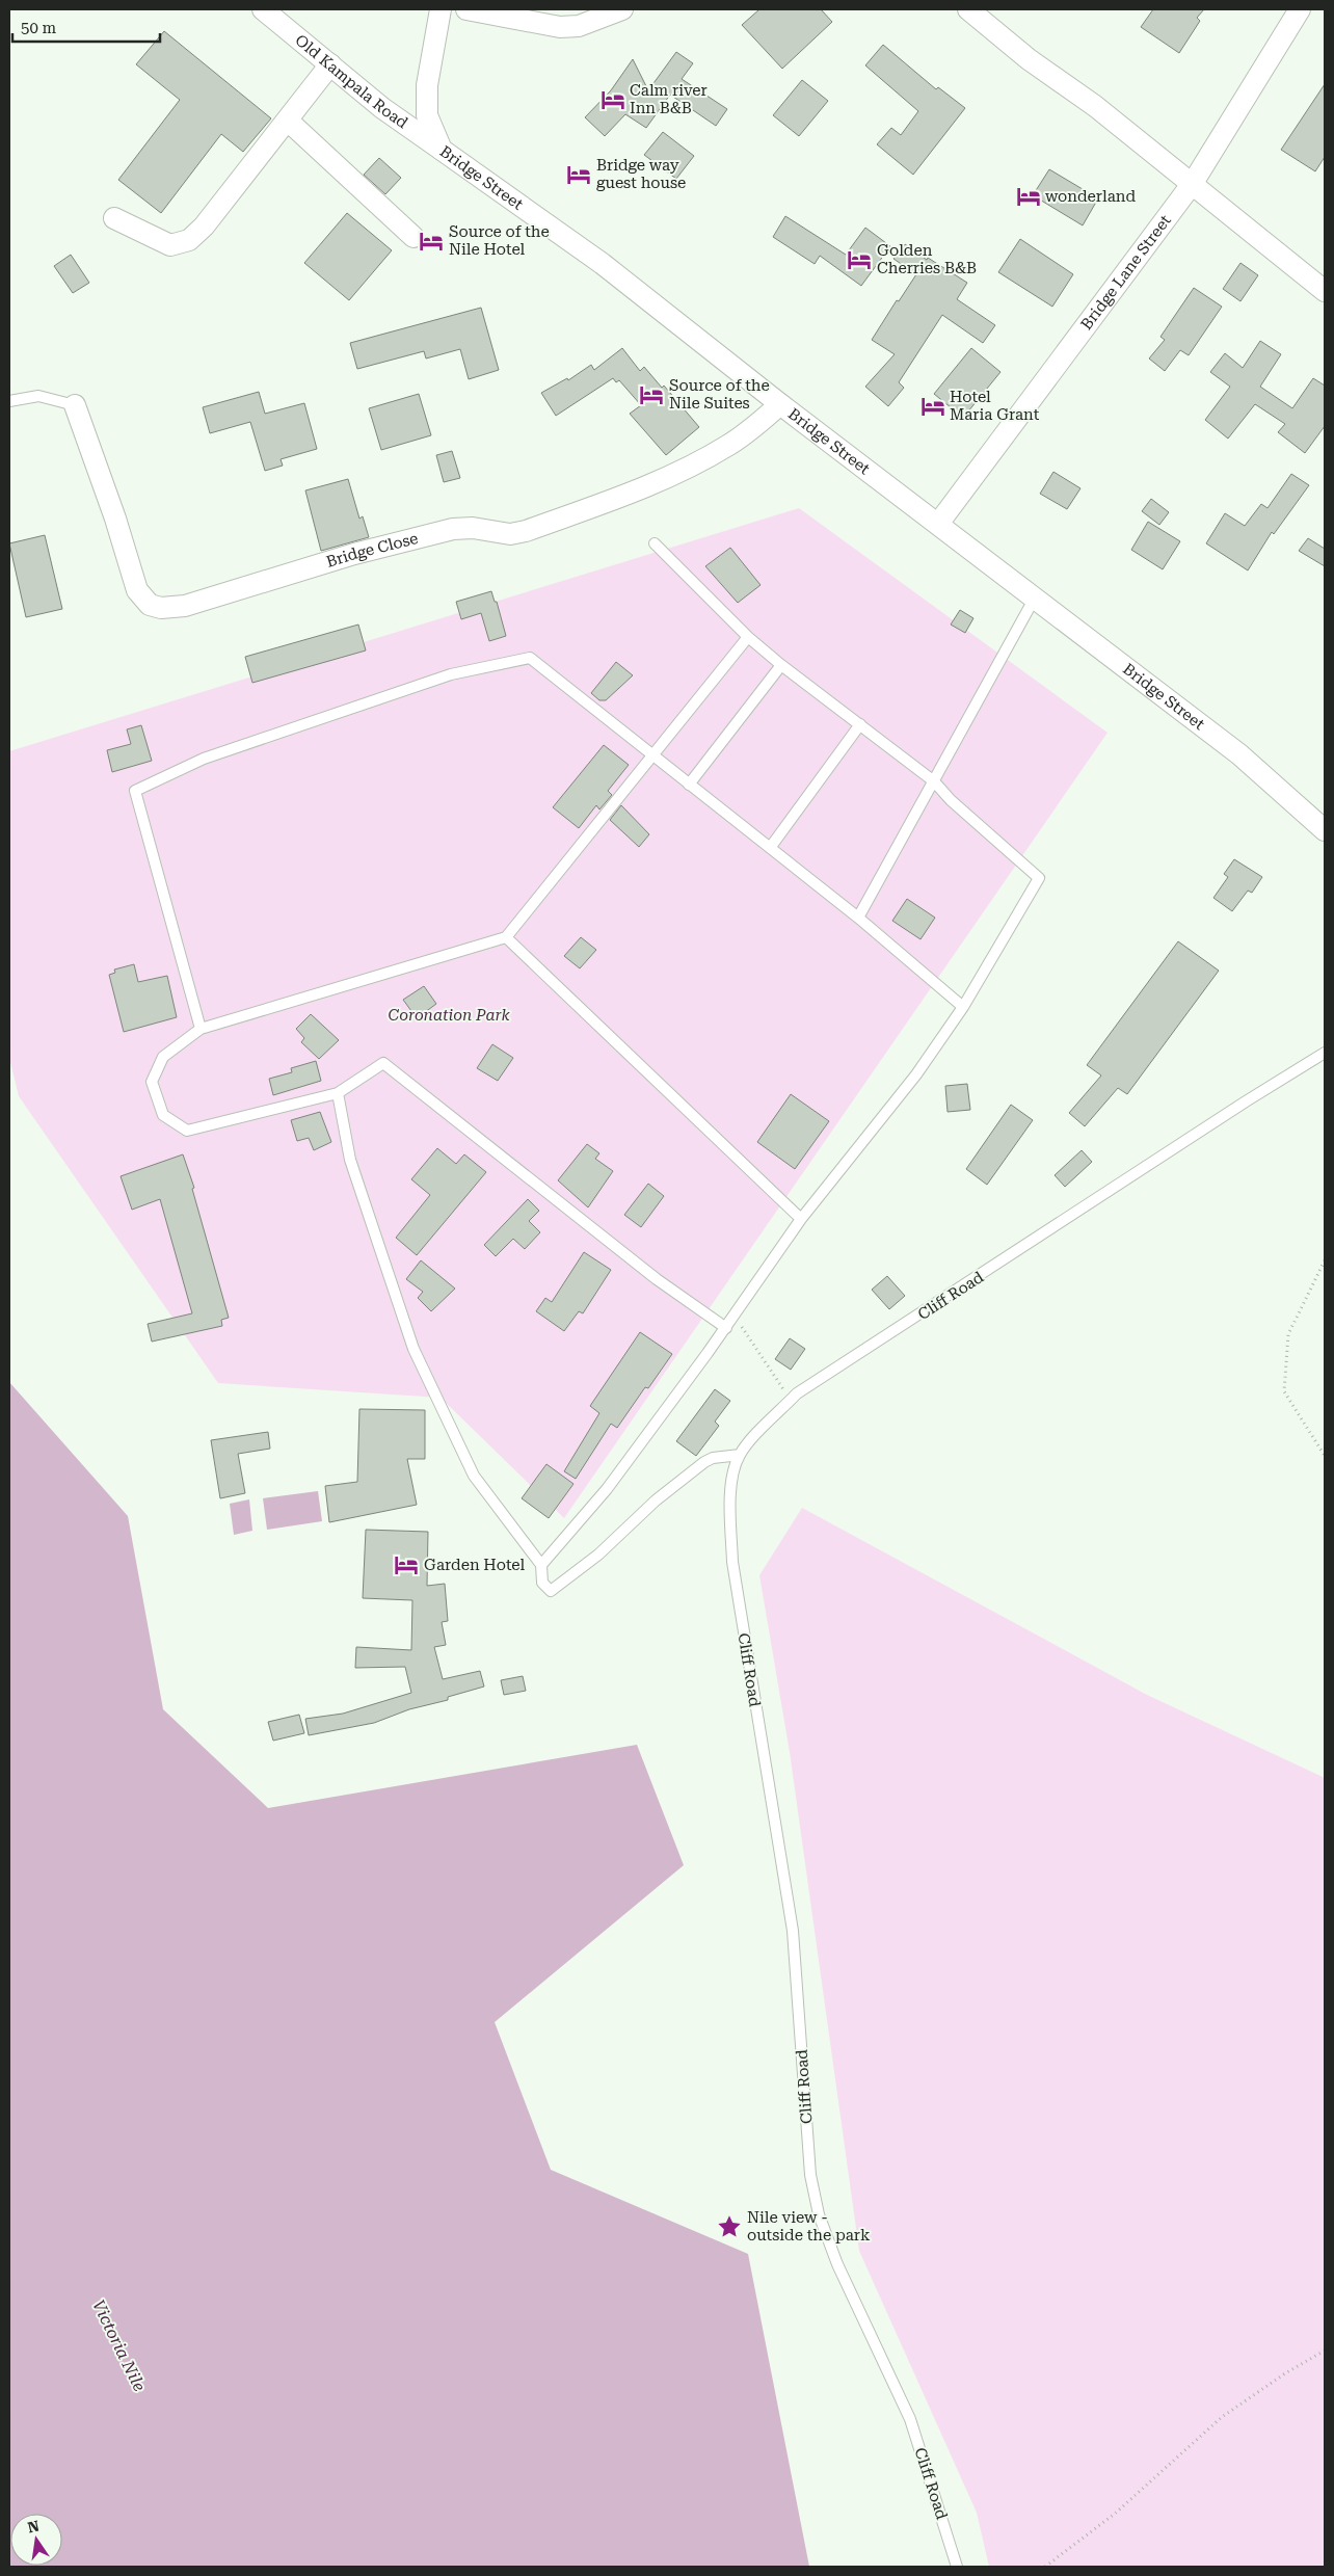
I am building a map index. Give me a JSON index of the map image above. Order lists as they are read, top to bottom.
{
  "streets": {
    "street": [
      "Old Kampala Road",
      "Bridge Street",
      "Bridge Lane Street",
      "Bridge Close"
    ],
    "lane": ["Cliff Road"]
  },
  "crossings": [
    ["Old Kampala Road", "Bridge Street"],
    ["Bridge Street", "Bridge Lane Street"],
    ["Bridge Street", "Bridge Close"]
  ],
  "water": ["Victoria Nile"],
  "parks": ["Coronation Park"],
  "places": {
    "hotel": [
      "Calm river Inn B&B",
      "Bridge way guest house",
      "wonderland",
      "Source of the Nile Hotel",
      "Golden Cherries B&B",
      "Source of the Nile Suites",
      "Hotel Maria Grant",
      "Garden Hotel"
    ],
    "place": ["Nile view - outside the park"]
  },
  "scale_bar": "50 m",
  "north": "top"
}
